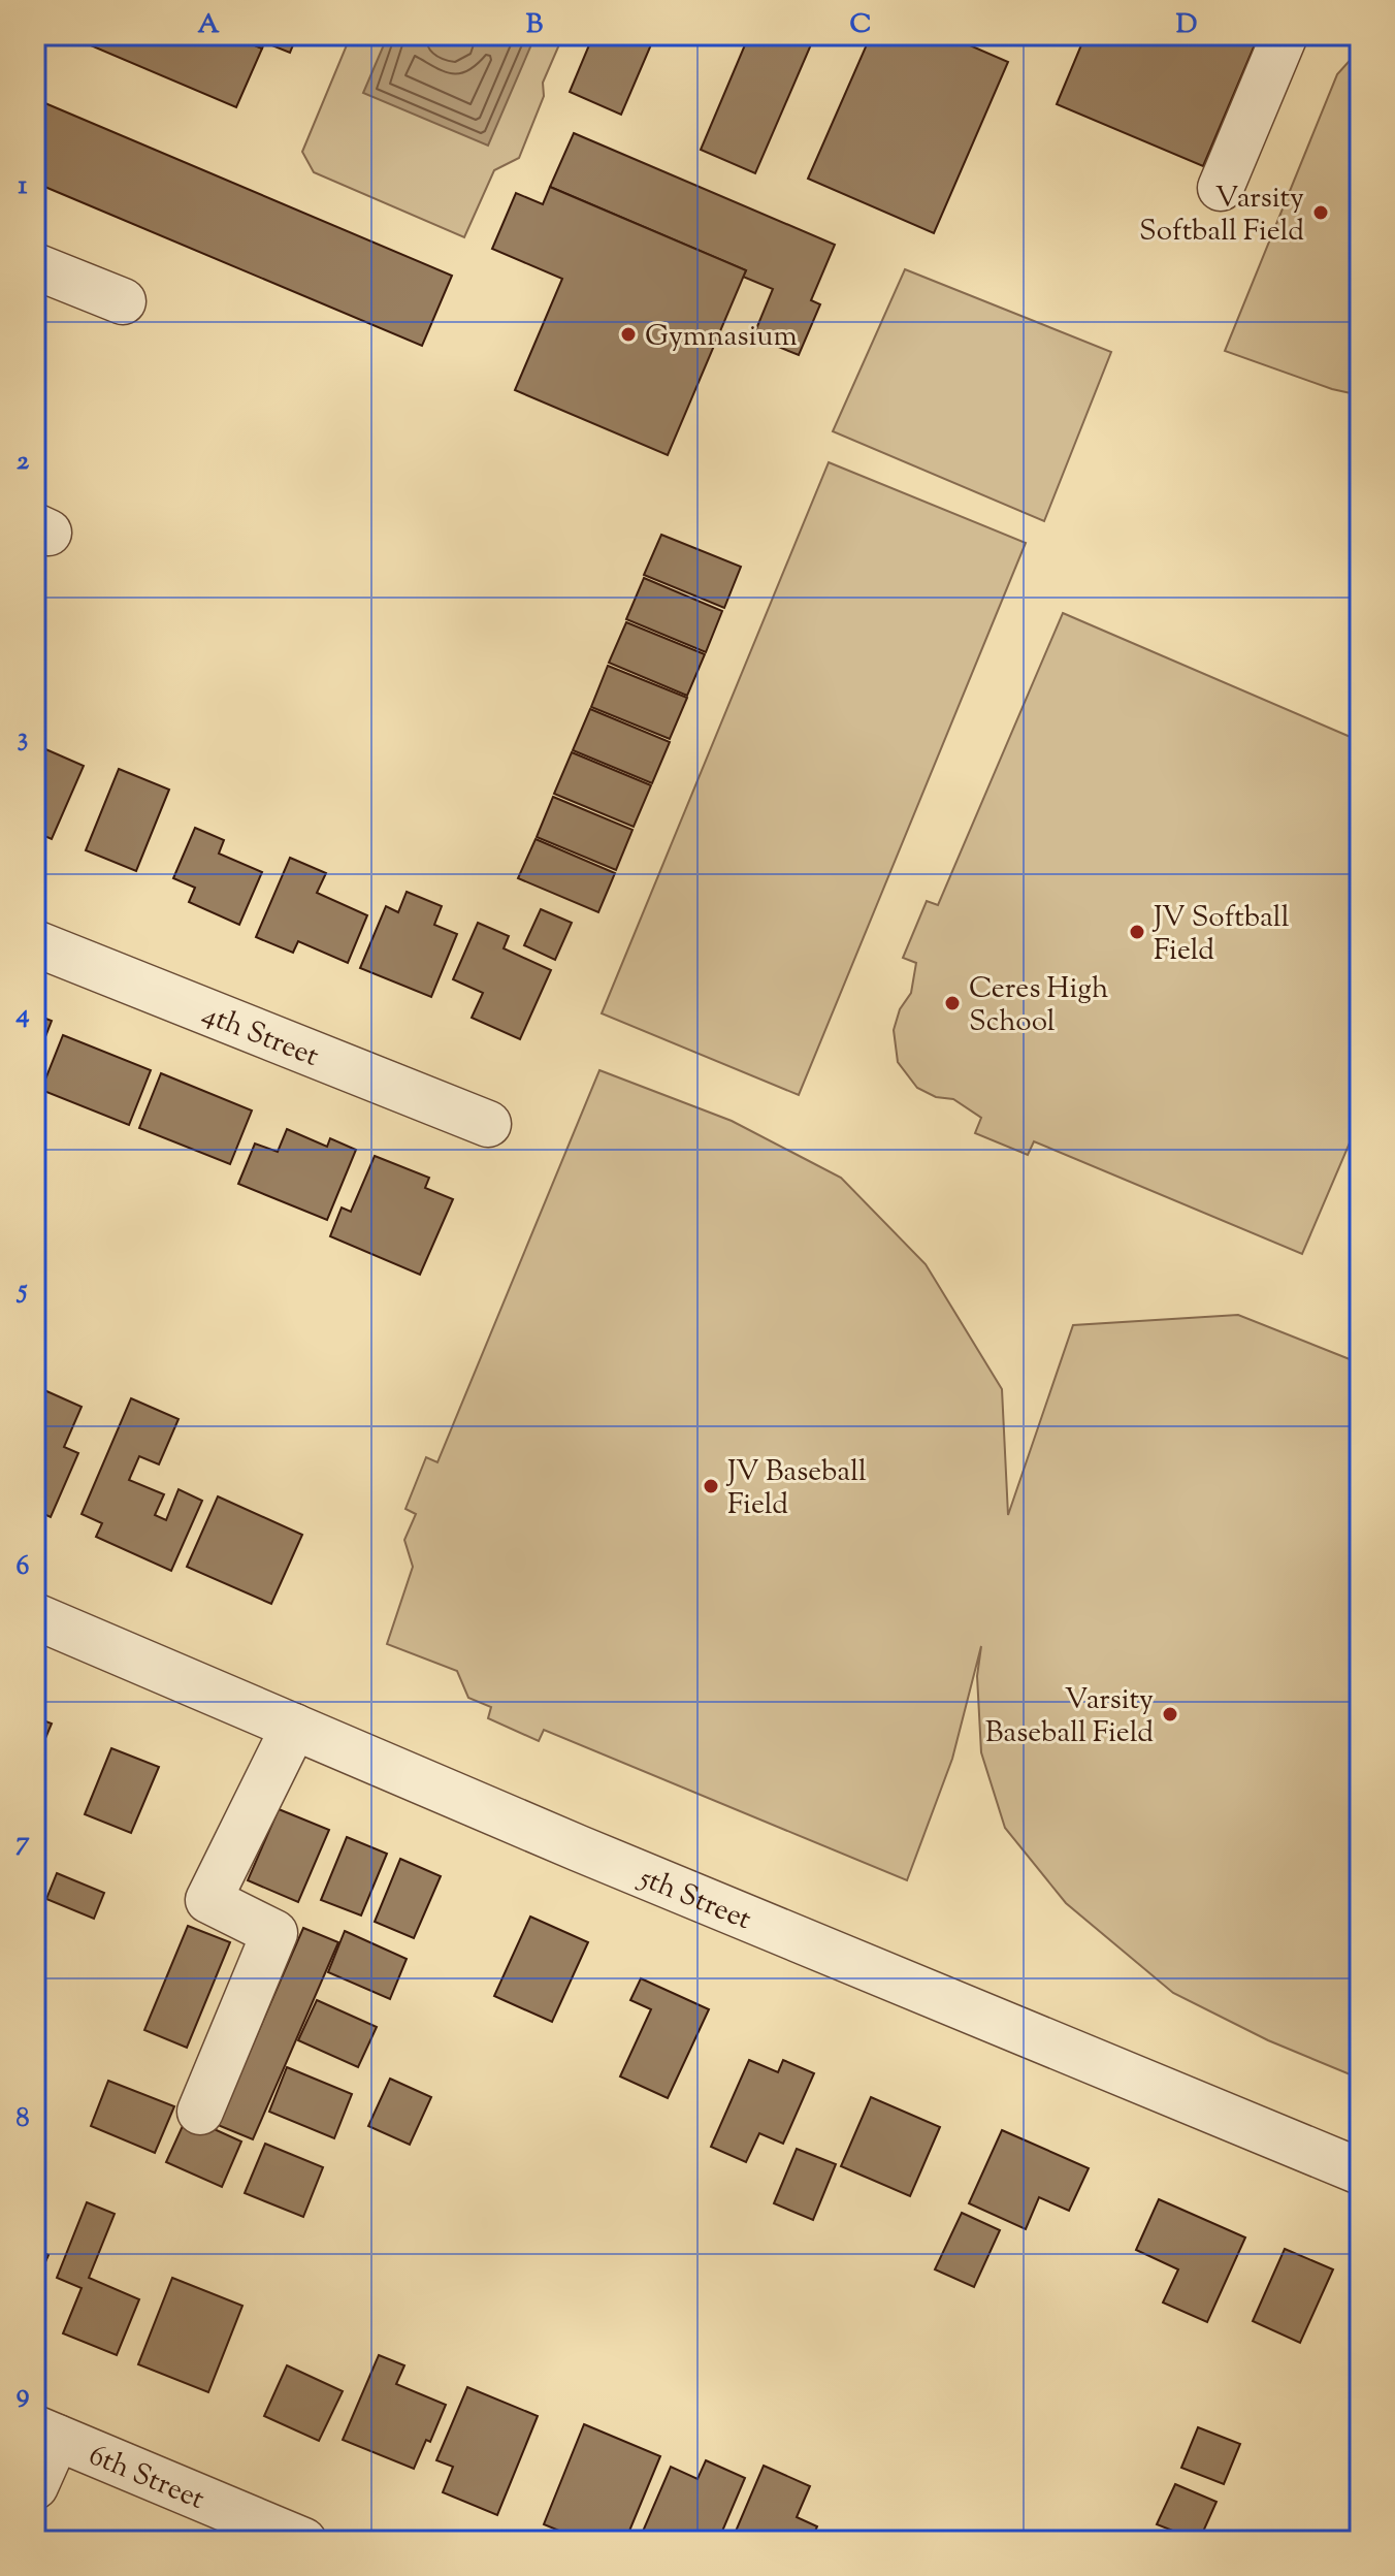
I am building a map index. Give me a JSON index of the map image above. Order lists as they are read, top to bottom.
{
  "streets": {
    "street": ["4th Street", "5th Street", "6th Street"]
  },
  "places": [
    "Varsity Softball Field",
    "Gymnasium",
    "JV Softball Field",
    "Ceres High School",
    "JV Baseball Field",
    "Varsity Baseball Field"
  ],
  "grid": {
    "columns": [
      "A",
      "B",
      "C",
      "D"
    ],
    "rows": [
      "1",
      "2",
      "3",
      "4",
      "5",
      "6",
      "7",
      "8",
      "9"
    ]
  }
}
